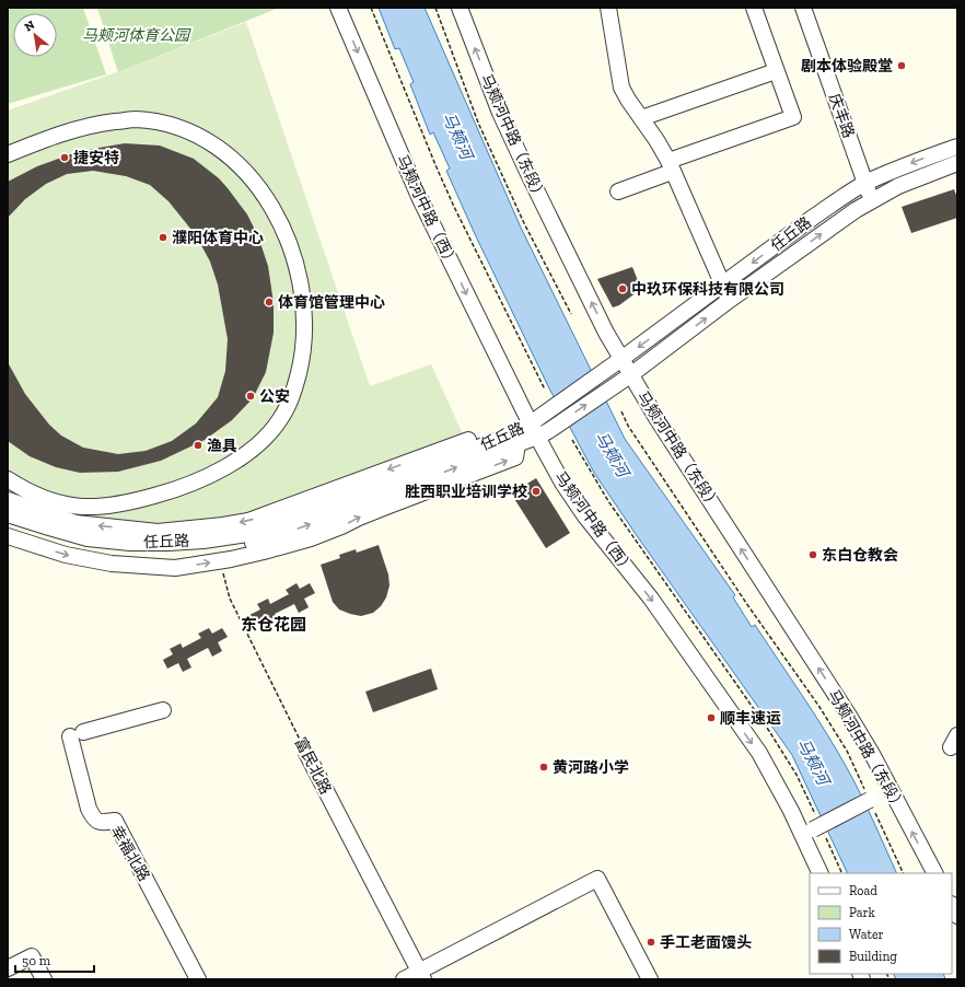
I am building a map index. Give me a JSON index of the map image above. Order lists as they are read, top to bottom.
{
  "streets": {
    "street": [
      "庆丰路",
      "马颊河中路（东段）",
      "马颊河中路（西）",
      "任丘路",
      "富民北路",
      "幸福北路"
    ]
  },
  "crossings": [
    ["庆丰路", "任丘路"],
    ["马颊河中路（东段）", "任丘路"],
    ["马颊河中路（西）", "任丘路"]
  ],
  "one_way": ["马颊河中路（西）"],
  "districts": ["东仓花园"],
  "water": ["马颊河"],
  "parks": ["马颊河体育公园"],
  "places": [
    "剧本体验殿堂",
    "捷安特",
    "濮阳体育中心",
    "中玖环保科技有限公司",
    "体育馆管理中心",
    "公安",
    "渔具",
    "胜西职业培训学校",
    "东白仓教会",
    "顺丰速运",
    "黄河路小学",
    "手工老面馒头"
  ],
  "legend": [
    "Road",
    "Park",
    "Water",
    "Building"
  ],
  "scale_bar": "50 m",
  "north": "top left"
}
